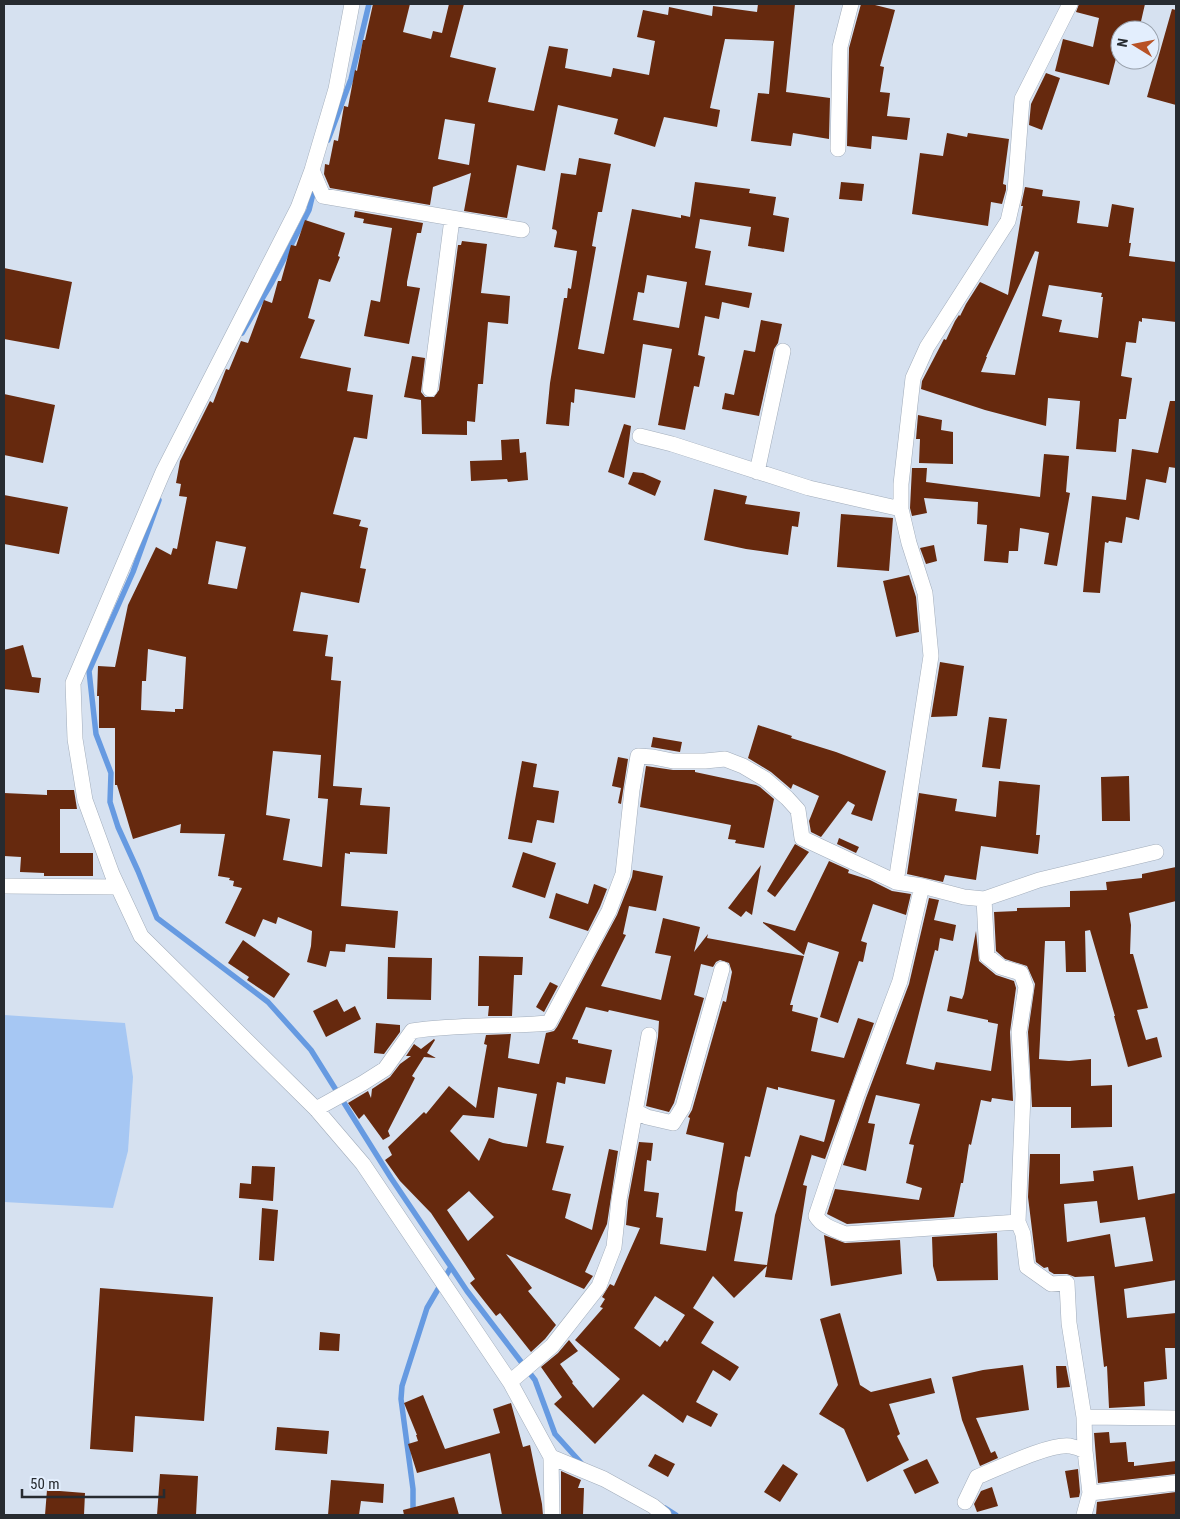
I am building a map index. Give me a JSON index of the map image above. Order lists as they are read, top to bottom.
{
  "scale_bar": "50 m",
  "north": "left"
}
